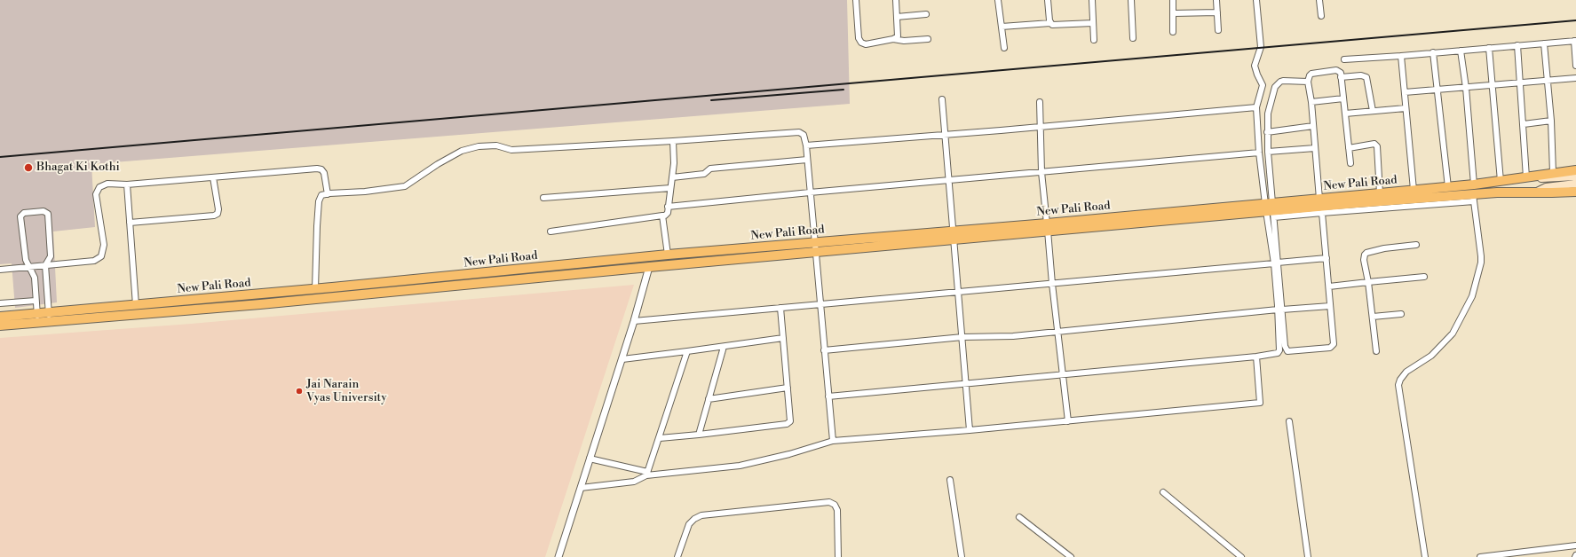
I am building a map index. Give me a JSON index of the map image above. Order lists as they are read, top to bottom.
{
  "streets": {
    "highway": ["New Pali Road"]
  },
  "places": ["Bhagat Ki Kothi", "Jai Narain Vyas University"]
}
